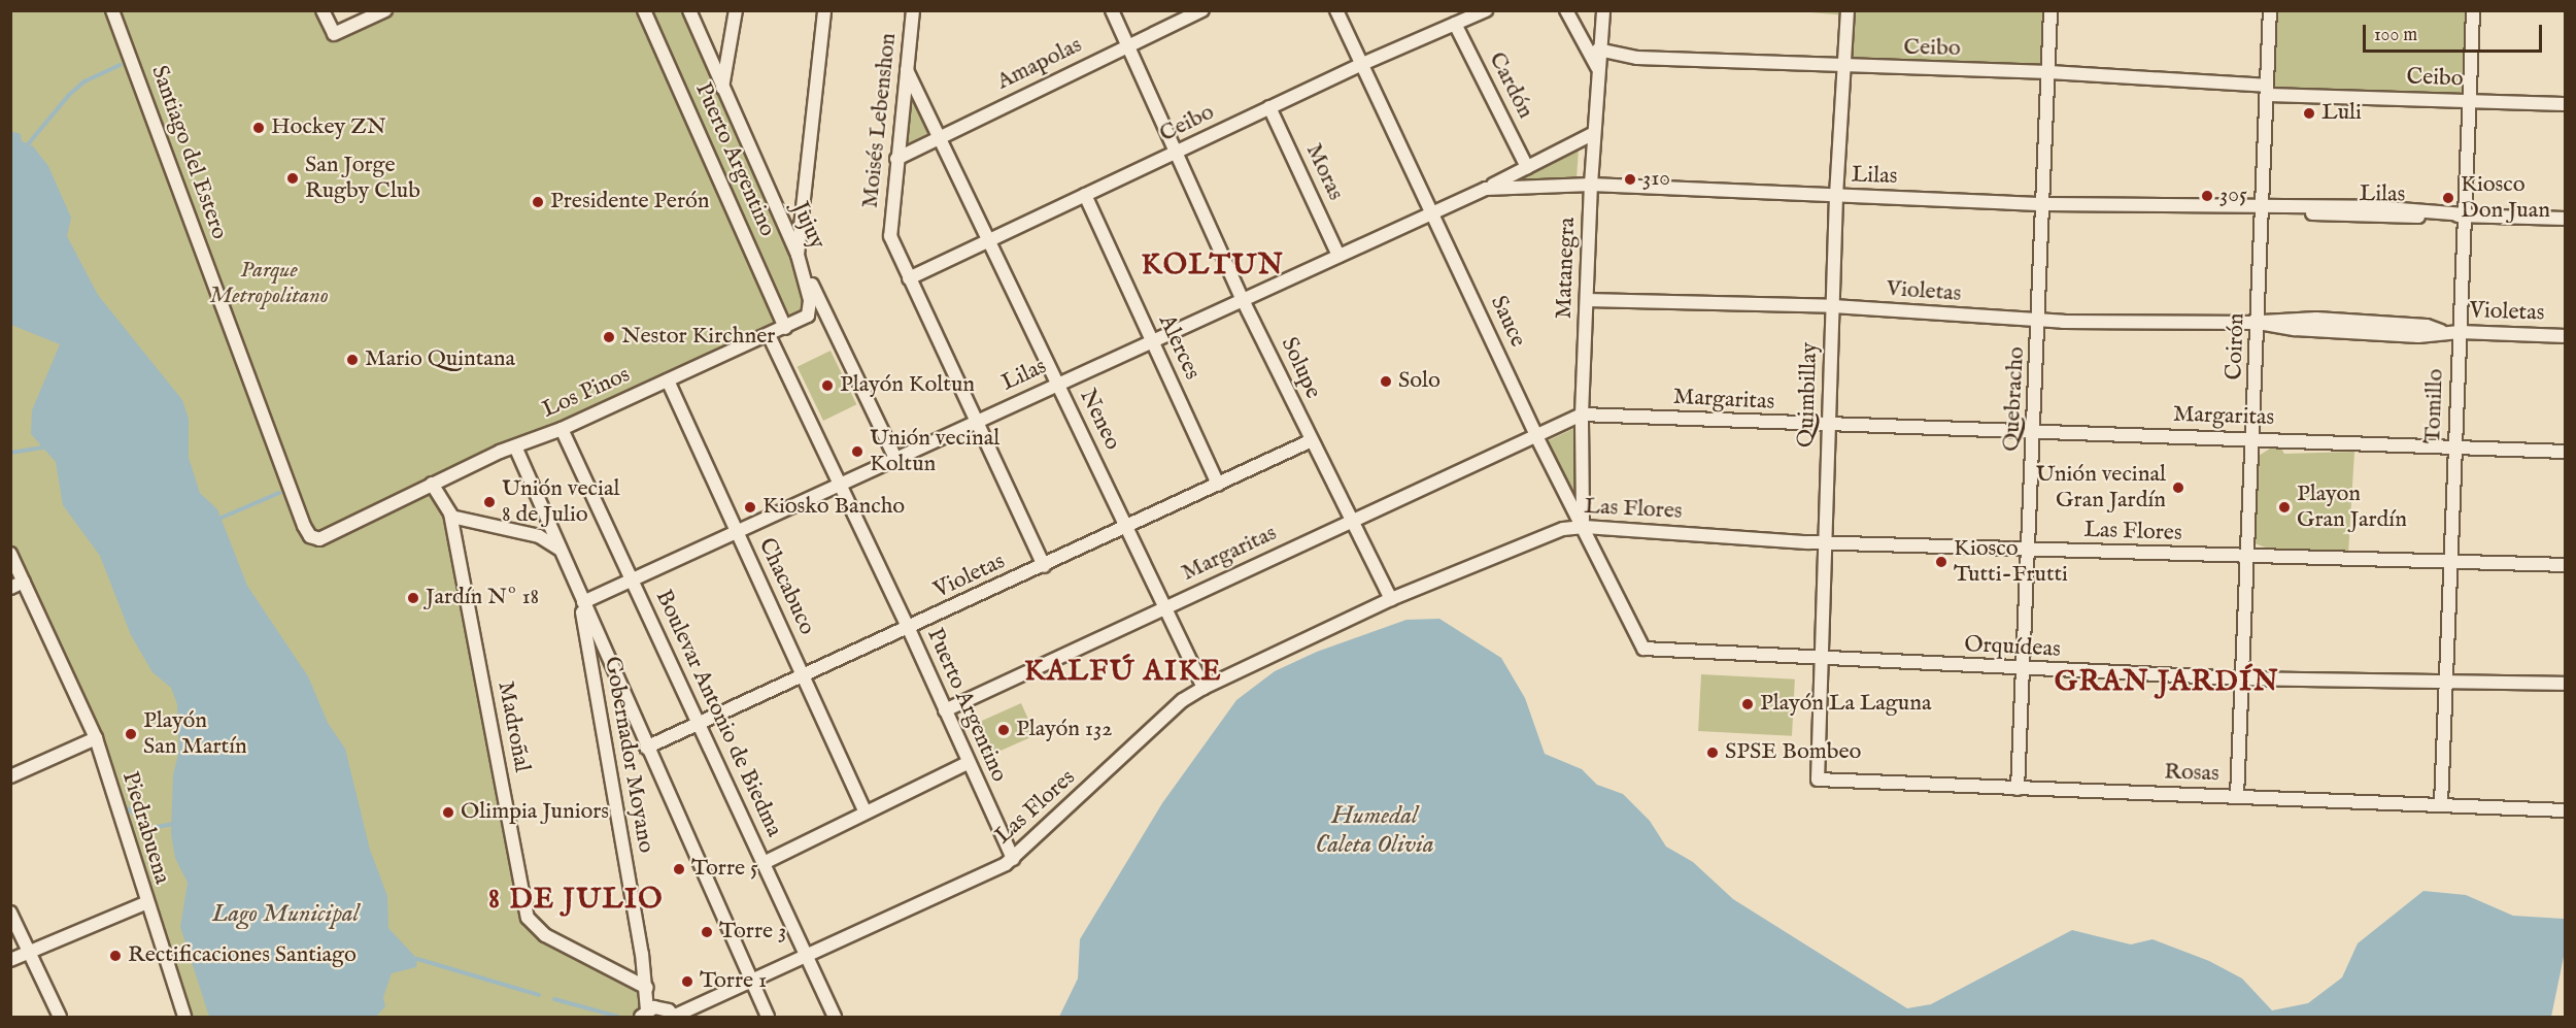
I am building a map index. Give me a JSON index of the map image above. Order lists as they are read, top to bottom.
{
  "streets": {
    "street": [
      "Ceibo",
      "Amapolas",
      "Cardón",
      "Moisés Lebenshon",
      "Santiago del Estero",
      "Puerto Argentino",
      "Moras",
      "Lilas",
      "Jujuy",
      "Matanegra",
      "Violetas",
      "Sauce",
      "Coirón",
      "Alerces",
      "Solupe",
      "Los Pinos",
      "Quimbillay",
      "Quebracho",
      "Margaritas",
      "Tomillo",
      "Neneo",
      "Las Flores",
      "Chacabuco",
      "Orquídeas",
      "Boulevar Antonio de Biedma",
      "Madroñal",
      "Gobernador Moyano",
      "Rosas",
      "Piedrabuena"
    ]
  },
  "crossings": [
    ["Ceibo", "Cardón"],
    ["Ceibo", "Moisés Lebenshon"],
    ["Ceibo", "Moras"],
    ["Ceibo", "Matanegra"],
    ["Ceibo", "Sauce"],
    ["Ceibo", "Coirón"],
    ["Ceibo", "Alerces"],
    ["Ceibo", "Solupe"],
    ["Ceibo", "Quimbillay"],
    ["Ceibo", "Quebracho"],
    ["Ceibo", "Tomillo"],
    ["Ceibo", "Neneo"],
    ["Amapolas", "Moisés Lebenshon"],
    ["Amapolas", "Solupe"],
    ["Amapolas", "Neneo"],
    ["Cardón", "Lilas"],
    ["Moisés Lebenshon", "Neneo"],
    ["Santiago del Estero", "Los Pinos"],
    ["Puerto Argentino", "Lilas"],
    ["Puerto Argentino", "Violetas"],
    ["Puerto Argentino", "Los Pinos"],
    ["Puerto Argentino", "Margaritas"],
    ["Puerto Argentino", "Las Flores"],
    ["Moras", "Lilas"],
    ["Lilas", "Jujuy"],
    ["Lilas", "Matanegra"],
    ["Lilas", "Sauce"],
    ["Lilas", "Coirón"],
    ["Lilas", "Alerces"],
    ["Lilas", "Solupe"],
    ["Lilas", "Quimbillay"],
    ["Lilas", "Quebracho"],
    ["Lilas", "Tomillo"],
    ["Lilas", "Neneo"],
    ["Lilas", "Chacabuco"],
    ["Lilas", "Boulevar Antonio de Biedma"],
    ["Lilas", "Gobernador Moyano"],
    ["Jujuy", "Los Pinos"],
    ["Matanegra", "Violetas"],
    ["Matanegra", "Sauce"],
    ["Matanegra", "Margaritas"],
    ["Matanegra", "Las Flores"],
    ["Violetas", "Coirón"],
    ["Violetas", "Alerces"],
    ["Violetas", "Solupe"],
    ["Violetas", "Quimbillay"],
    ["Violetas", "Quebracho"],
    ["Violetas", "Tomillo"],
    ["Violetas", "Neneo"],
    ["Violetas", "Chacabuco"],
    ["Violetas", "Boulevar Antonio de Biedma"],
    ["Sauce", "Margaritas"],
    ["Sauce", "Las Flores"],
    ["Sauce", "Orquídeas"],
    ["Coirón", "Margaritas"],
    ["Coirón", "Las Flores"],
    ["Coirón", "Orquídeas"],
    ["Coirón", "Rosas"],
    ["Solupe", "Margaritas"],
    ["Solupe", "Las Flores"],
    ["Los Pinos", "Chacabuco"],
    ["Los Pinos", "Boulevar Antonio de Biedma"],
    ["Los Pinos", "Madroñal"],
    ["Quimbillay", "Margaritas"],
    ["Quimbillay", "Las Flores"],
    ["Quimbillay", "Orquídeas"],
    ["Quimbillay", "Rosas"],
    ["Quebracho", "Margaritas"],
    ["Quebracho", "Las Flores"],
    ["Quebracho", "Orquídeas"],
    ["Quebracho", "Rosas"],
    ["Margaritas", "Tomillo"],
    ["Margaritas", "Neneo"],
    ["Tomillo", "Las Flores"],
    ["Tomillo", "Orquídeas"],
    ["Tomillo", "Rosas"],
    ["Neneo", "Las Flores"],
    ["Las Flores", "Boulevar Antonio de Biedma"],
    ["Madroñal", "Gobernador Moyano"]
  ],
  "districts": [
    "KOLTUN",
    "KALFÚ AIKE",
    "GRAN JARDÍN",
    "8 DE JULIO"
  ],
  "water": ["Humedal Caleta Olivia", "Lago Municipal"],
  "parks": ["Parque Metropolitano"],
  "places": [
    "Luli",
    "Hockey ZN",
    "San Jorge Rugby Club",
    "310",
    "305",
    "Kiosco Don Juan",
    "Presidente Perón",
    "Nestor Kirchner",
    "Mario Quintana",
    "Solo",
    "Playón Koltun",
    "Unión vecinal Koltun",
    "Unión vecinal Gran Jardín",
    "Unión vecial 8 de Julio",
    "Kiosko Bancho",
    "Playon Gran Jardín",
    "Kiosco Tutti-Frutti",
    "Jardín Nº 18",
    "Playón La Laguna",
    "Playón 132",
    "Playón San Martín",
    "SPSE Bombeo",
    "Olimpia Juniors",
    "Torre 5",
    "Torre 3",
    "Rectificaciones Santiago",
    "Torre 1"
  ],
  "scale_bar": "100 m"
}
